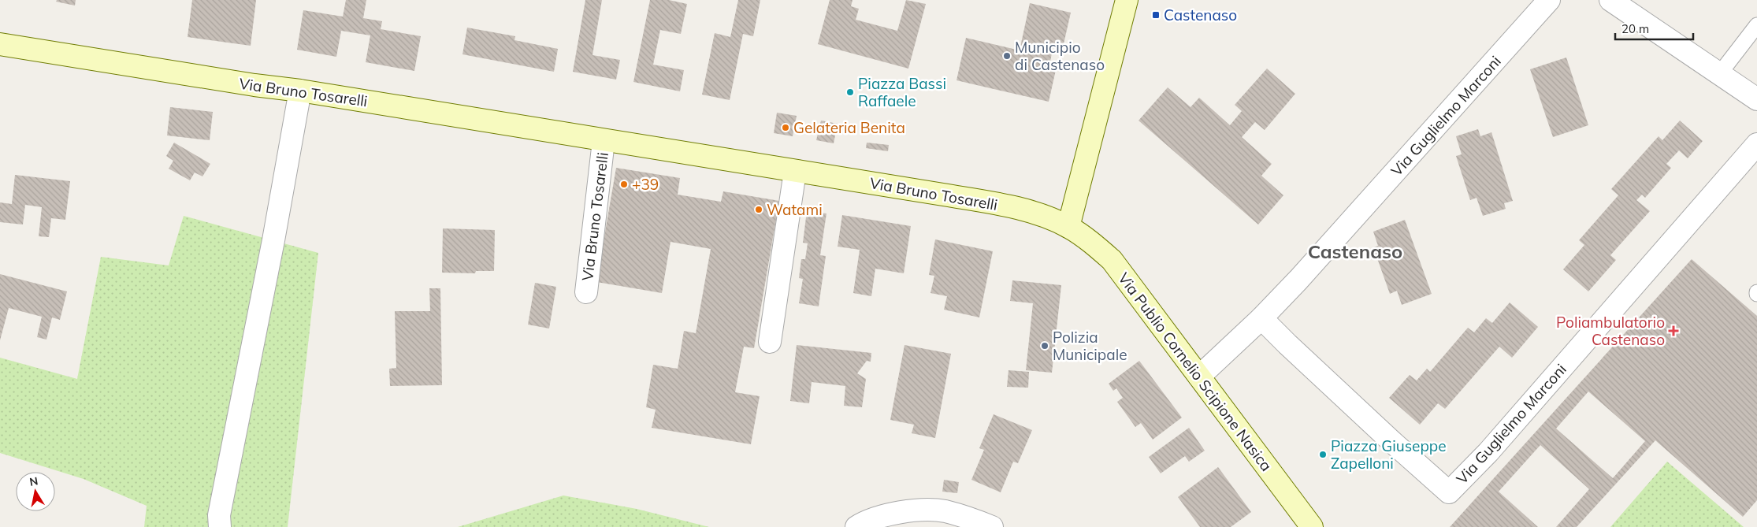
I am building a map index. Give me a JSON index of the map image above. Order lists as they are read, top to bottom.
{
  "streets": {
    "street": ["Via Bruno Tosarelli", "Via Guglielmo Marconi", "Via Publio Cornelio Scipione Nasica"]
  },
  "crossings": [
    ["Via Bruno Tosarelli", "Via Publio Cornelio Scipione Nasica"],
    ["Via Guglielmo Marconi", "Via Publio Cornelio Scipione Nasica"]
  ],
  "districts": ["Castenaso"],
  "places": {
    "transit": ["Castenaso"],
    "other": [
      "Municipio di Castenaso",
      "Piazza Bassi Raffaele",
      "Gelateria Benita",
      "+39",
      "Watami",
      "Polizia Municipale",
      "Piazza Giuseppe Zapelloni"
    ],
    "health": ["Poliambulatorio Castenaso"]
  },
  "scale_bar": "20 m",
  "north": "top"
}
